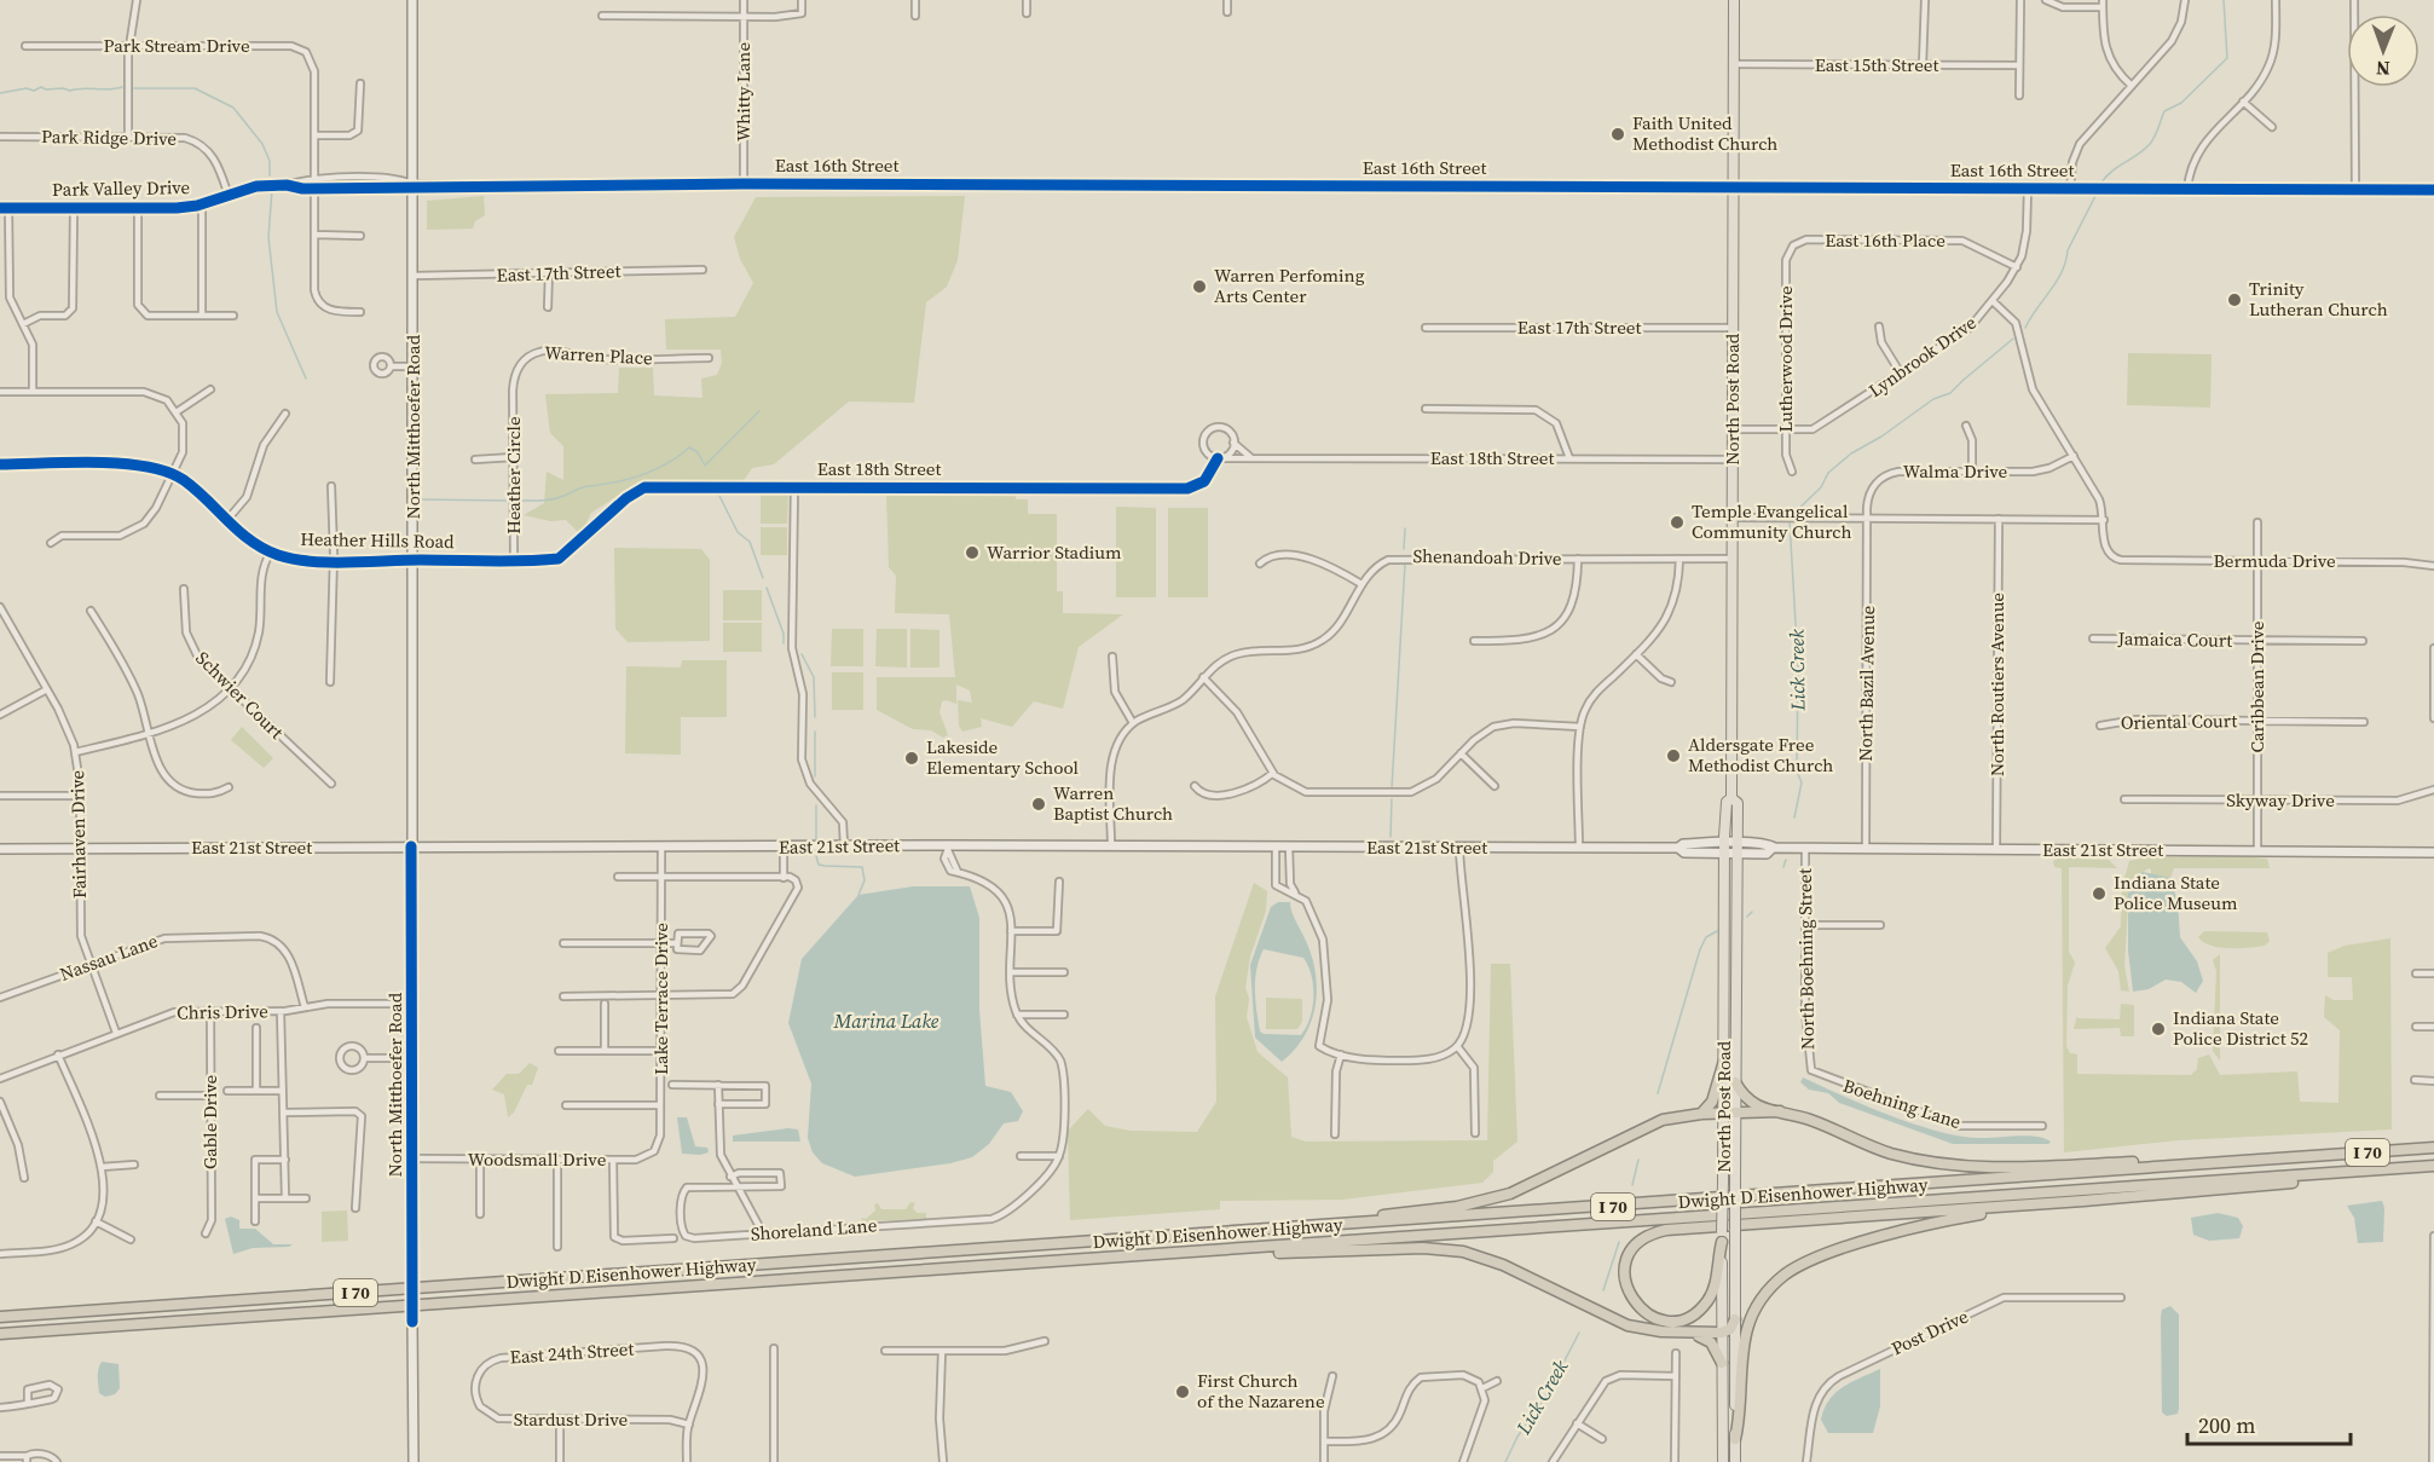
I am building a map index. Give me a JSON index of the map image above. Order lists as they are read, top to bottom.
{
  "streets": {
    "highway": ["I 70", "Dwight D Eisenhower Highway"],
    "main road": ["North Post Road", "North Mitthoefer Road", "East 21st Street"],
    "street": [
      "Park Stream Drive",
      "East 15th Street",
      "Whitty Lane",
      "Park Ridge Drive",
      "East 16th Street",
      "Park Valley Drive",
      "East 16th Place",
      "East 17th Street",
      "Warren Place",
      "Lynbrook Drive",
      "Lutherwood Drive",
      "East 18th Street",
      "Walma Drive",
      "Heather Circle",
      "Heather Hills Road",
      "Shenandoah Drive",
      "Bermuda Drive",
      "Jamaica Court",
      "North Bazil Avenue",
      "North Routiers Avenue",
      "Caribbean Drive",
      "Schwier Court",
      "Oriental Court",
      "Skyway Drive",
      "Fairhaven Drive",
      "Nassau Lane",
      "North Boehning Street",
      "Lake Terrace Drive",
      "Chris Drive",
      "Boehning Lane",
      "Gable Drive",
      "Woodsmall Drive",
      "Shoreland Lane",
      "Post Drive",
      "East 24th Street",
      "Stardust Drive"
    ]
  },
  "crossings": [
    ["East 15th Street", "North Post Road"],
    ["Whitty Lane", "East 16th Street"],
    ["Park Ridge Drive", "Park Valley Drive"],
    ["East 16th Street", "Park Valley Drive"],
    ["East 16th Street", "Lynbrook Drive"],
    ["East 16th Street", "North Post Road"],
    ["East 16th Street", "North Mitthoefer Road"],
    ["Park Valley Drive", "North Mitthoefer Road"],
    ["East 16th Place", "Lynbrook Drive"],
    ["East 16th Place", "Lutherwood Drive"],
    ["East 17th Street", "North Post Road"],
    ["East 17th Street", "North Mitthoefer Road"],
    ["Warren Place", "Heather Circle"],
    ["Lynbrook Drive", "Lutherwood Drive"],
    ["Lynbrook Drive", "North Post Road"],
    ["North Post Road", "East 18th Street"],
    ["North Post Road", "Shenandoah Drive"],
    ["North Post Road", "East 21st Street"],
    ["North Mitthoefer Road", "Heather Hills Road"],
    ["North Mitthoefer Road", "East 21st Street"],
    ["North Mitthoefer Road", "Chris Drive"],
    ["North Mitthoefer Road", "Woodsmall Drive"],
    ["East 18th Street", "Heather Hills Road"],
    ["Walma Drive", "North Bazil Avenue"],
    ["Heather Circle", "Heather Hills Road"],
    ["Bermuda Drive", "Caribbean Drive"],
    ["Jamaica Court", "Caribbean Drive"],
    ["North Bazil Avenue", "East 21st Street"],
    ["North Routiers Avenue", "East 21st Street"],
    ["Caribbean Drive", "Oriental Court"],
    ["Caribbean Drive", "Skyway Drive"],
    ["Caribbean Drive", "East 21st Street"],
    ["Fairhaven Drive", "East 21st Street"],
    ["Fairhaven Drive", "Nassau Lane"],
    ["Fairhaven Drive", "Chris Drive"],
    ["East 21st Street", "North Boehning Street"],
    ["East 21st Street", "Lake Terrace Drive"],
    ["Nassau Lane", "Chris Drive"],
    ["North Boehning Street", "Boehning Lane"],
    ["Lake Terrace Drive", "Woodsmall Drive"],
    ["Chris Drive", "Gable Drive"],
    ["East 24th Street", "Stardust Drive"]
  ],
  "water": ["Lick Creek", "Marina Lake"],
  "places": [
    "Faith United Methodist Church",
    "Warren Perfoming Arts Center",
    "Trinity Lutheran Church",
    "Temple Evangelical Community Church",
    "Warrior Stadium",
    "Aldersgate Free Methodist Church",
    "Lakeside Elementary School",
    "Warren Baptist Church",
    "Indiana State Police Museum",
    "Indiana State Police District 52",
    "First Church of the Nazarene"
  ],
  "scale_bar": "200 m",
  "north": "bottom"
}
